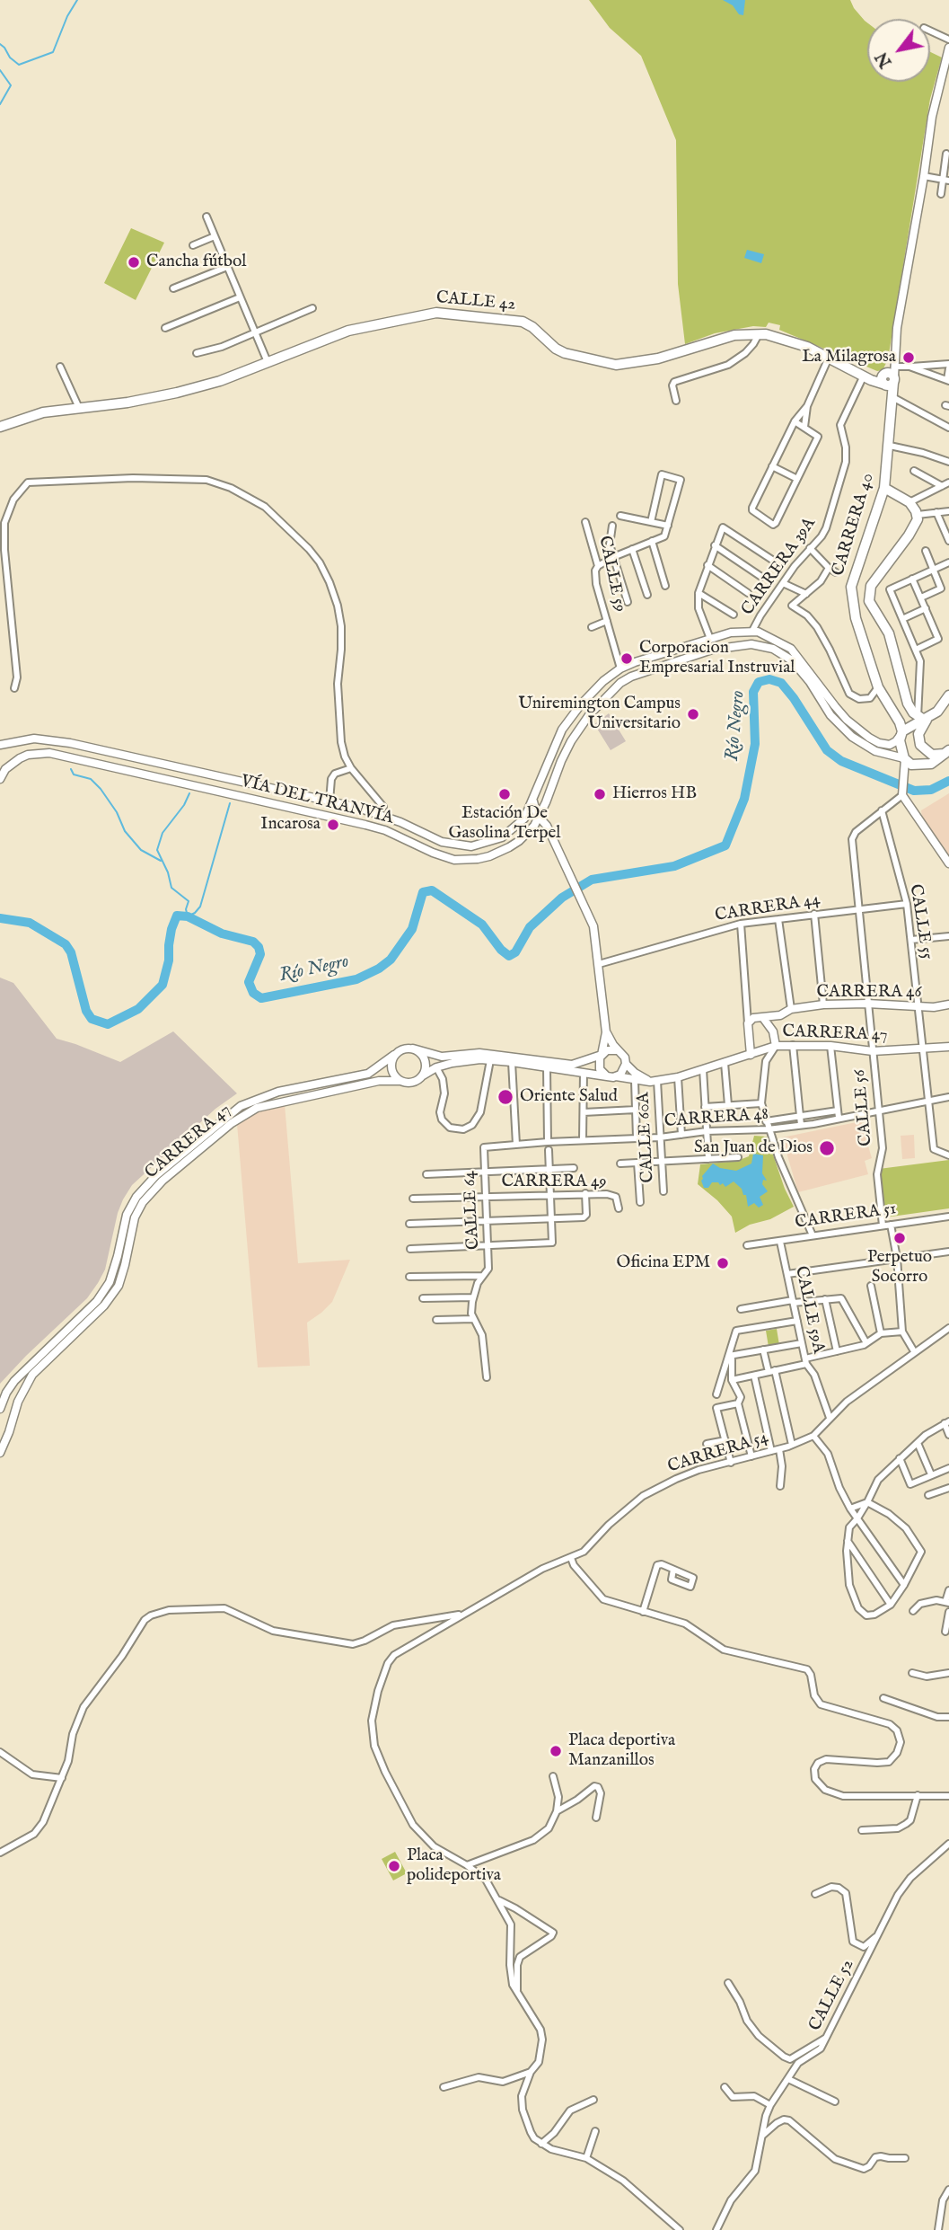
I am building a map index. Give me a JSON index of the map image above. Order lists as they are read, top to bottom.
{
  "streets": {
    "main road": ["CALLE 42", "CARRERA 40"],
    "street": [
      "CARRERA 39A",
      "CALLE 59",
      "VÍA DEL TRANVÍA",
      "CARRERA 44",
      "CALLE 55",
      "CARRERA 46",
      "CARRERA 47",
      "CALLE 56",
      "CARRERA 48",
      "CALLE 60A",
      "CARRERA 49",
      "CALLE 64",
      "CARRERA 51",
      "CALLE 59A",
      "CARRERA 54",
      "CALLE 52"
    ]
  },
  "crossings": [
    ["CALLE 42", "CARRERA 39A"],
    ["CARRERA 39A", "VÍA DEL TRANVÍA"],
    ["CALLE 59", "VÍA DEL TRANVÍA"],
    ["CARRERA 44", "CALLE 55"],
    ["CARRERA 44", "CALLE 56"],
    ["CALLE 55", "CARRERA 46"],
    ["CALLE 55", "CARRERA 47"],
    ["CALLE 55", "CALLE 56"],
    ["CALLE 55", "CARRERA 48"],
    ["CARRERA 46", "CALLE 56"],
    ["CARRERA 47", "CALLE 56"],
    ["CARRERA 47", "CALLE 60A"],
    ["CALLE 56", "CARRERA 48"],
    ["CALLE 56", "CARRERA 51"],
    ["CARRERA 48", "CALLE 60A"],
    ["CARRERA 48", "CALLE 64"],
    ["CARRERA 49", "CALLE 64"],
    ["CARRERA 51", "CALLE 59A"],
    ["CALLE 59A", "CARRERA 54"]
  ],
  "water": ["Río Negro"],
  "places": [
    "Cancha fútbol",
    "La Milagrosa",
    "Corporacion Empresarial Instruvial",
    "Uniremington Campus Universitario",
    "Estación De Gasolina Terpel",
    "Hierros HB",
    "Incarosa",
    "Oriente Salud",
    "San Juan de Dios",
    "Perpetuo Socorro",
    "Oficina EPM",
    "Placa deportiva Manzanillos",
    "Placa polideportiva"
  ],
  "north": "bottom left"
}
